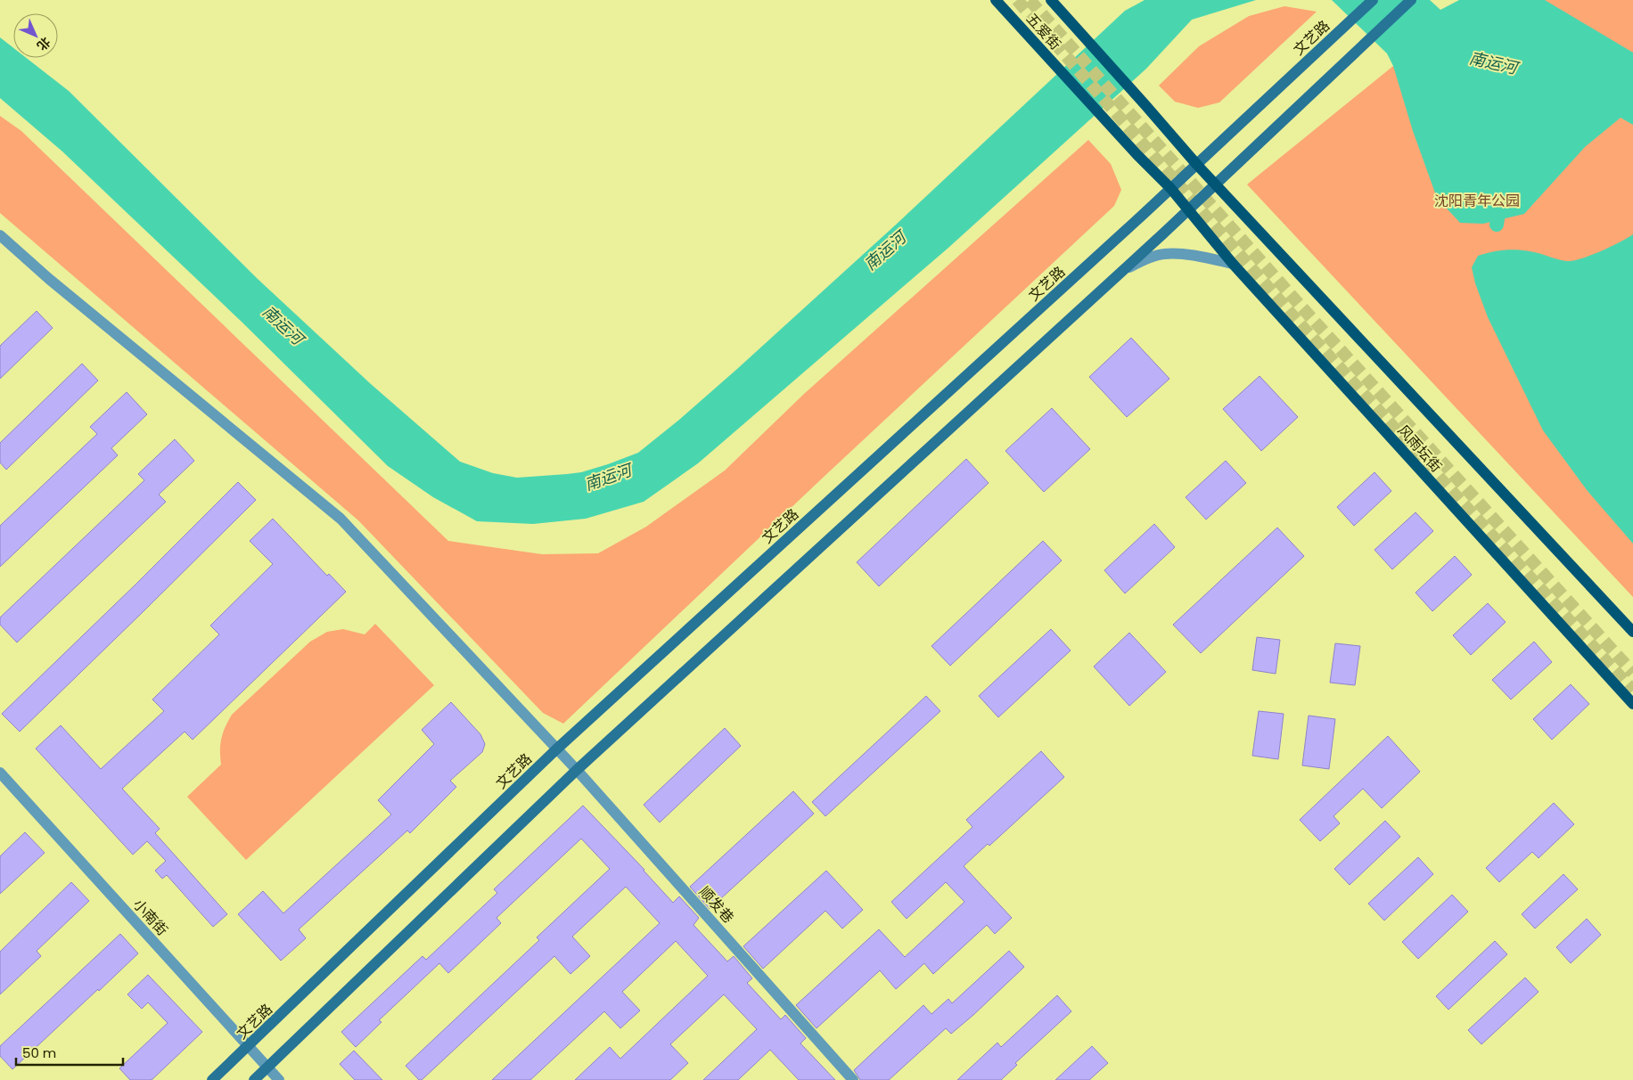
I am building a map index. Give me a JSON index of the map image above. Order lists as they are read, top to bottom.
{
  "streets": {
    "main road": ["五爱街", "文艺路", "风雨坛街"],
    "street": ["顺发巷", "小南街"]
  },
  "crossings": [
    ["五爱街", "风雨坛街"],
    ["文艺路", "风雨坛街"],
    ["文艺路", "顺发巷"],
    ["文艺路", "小南街"]
  ],
  "water": ["南运河"],
  "parks": ["沈阳青年公园"],
  "scale_bar": "50 m",
  "north": "bottom right"
}
